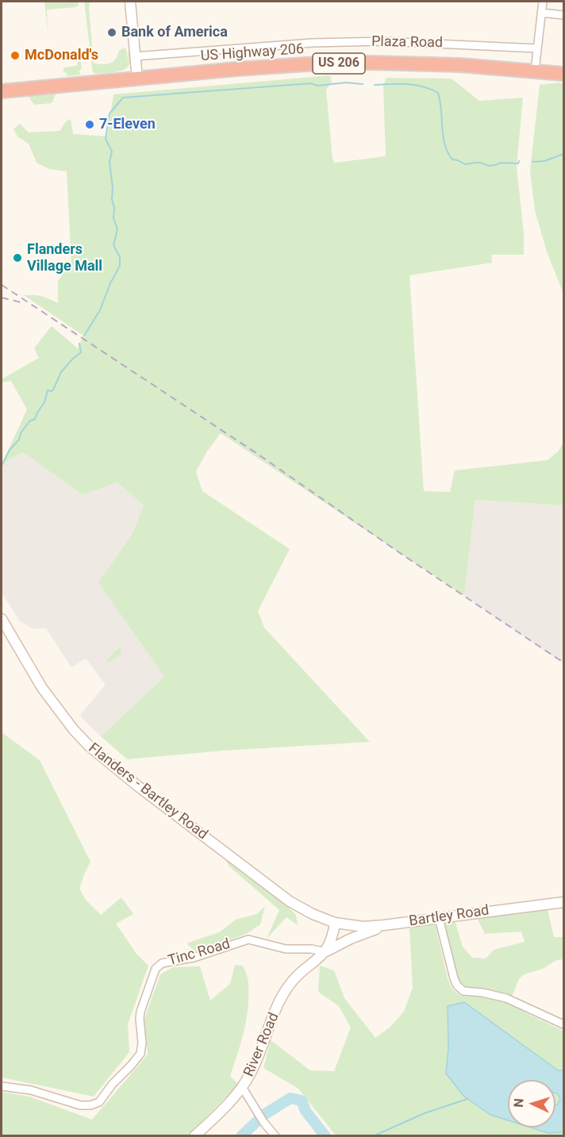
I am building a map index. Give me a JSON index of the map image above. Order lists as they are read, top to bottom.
{
  "streets": {
    "highway": ["US Highway 206", "US 206"],
    "main road": ["Flanders - Bartley Road", "Bartley Road", "River Road"],
    "street": ["Plaza Road", "Tinc Road"]
  },
  "crossings": [
    ["Flanders - Bartley Road", "Bartley Road"],
    ["Bartley Road", "River Road"],
    ["Tinc Road", "River Road"]
  ],
  "places": [
    "Bank of America",
    "McDonald's",
    "7-Eleven",
    "Flanders Village Mall"
  ],
  "north": "left"
}
